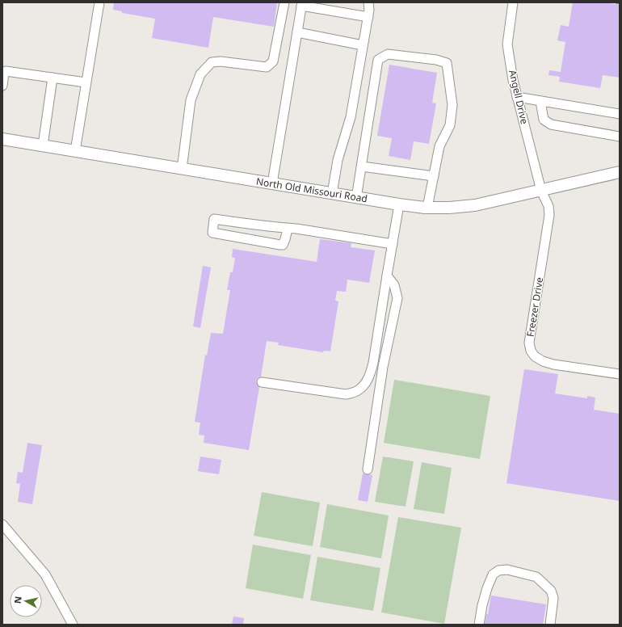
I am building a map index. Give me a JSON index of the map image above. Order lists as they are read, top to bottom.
{
  "streets": {
    "main road": ["North Old Missouri Road"],
    "street": ["Angell Drive", "Freezer Drive"]
  },
  "crossings": [
    ["Angell Drive", "North Old Missouri Road"],
    ["Angell Drive", "Freezer Drive"],
    ["North Old Missouri Road", "Freezer Drive"]
  ],
  "north": "left"
}
